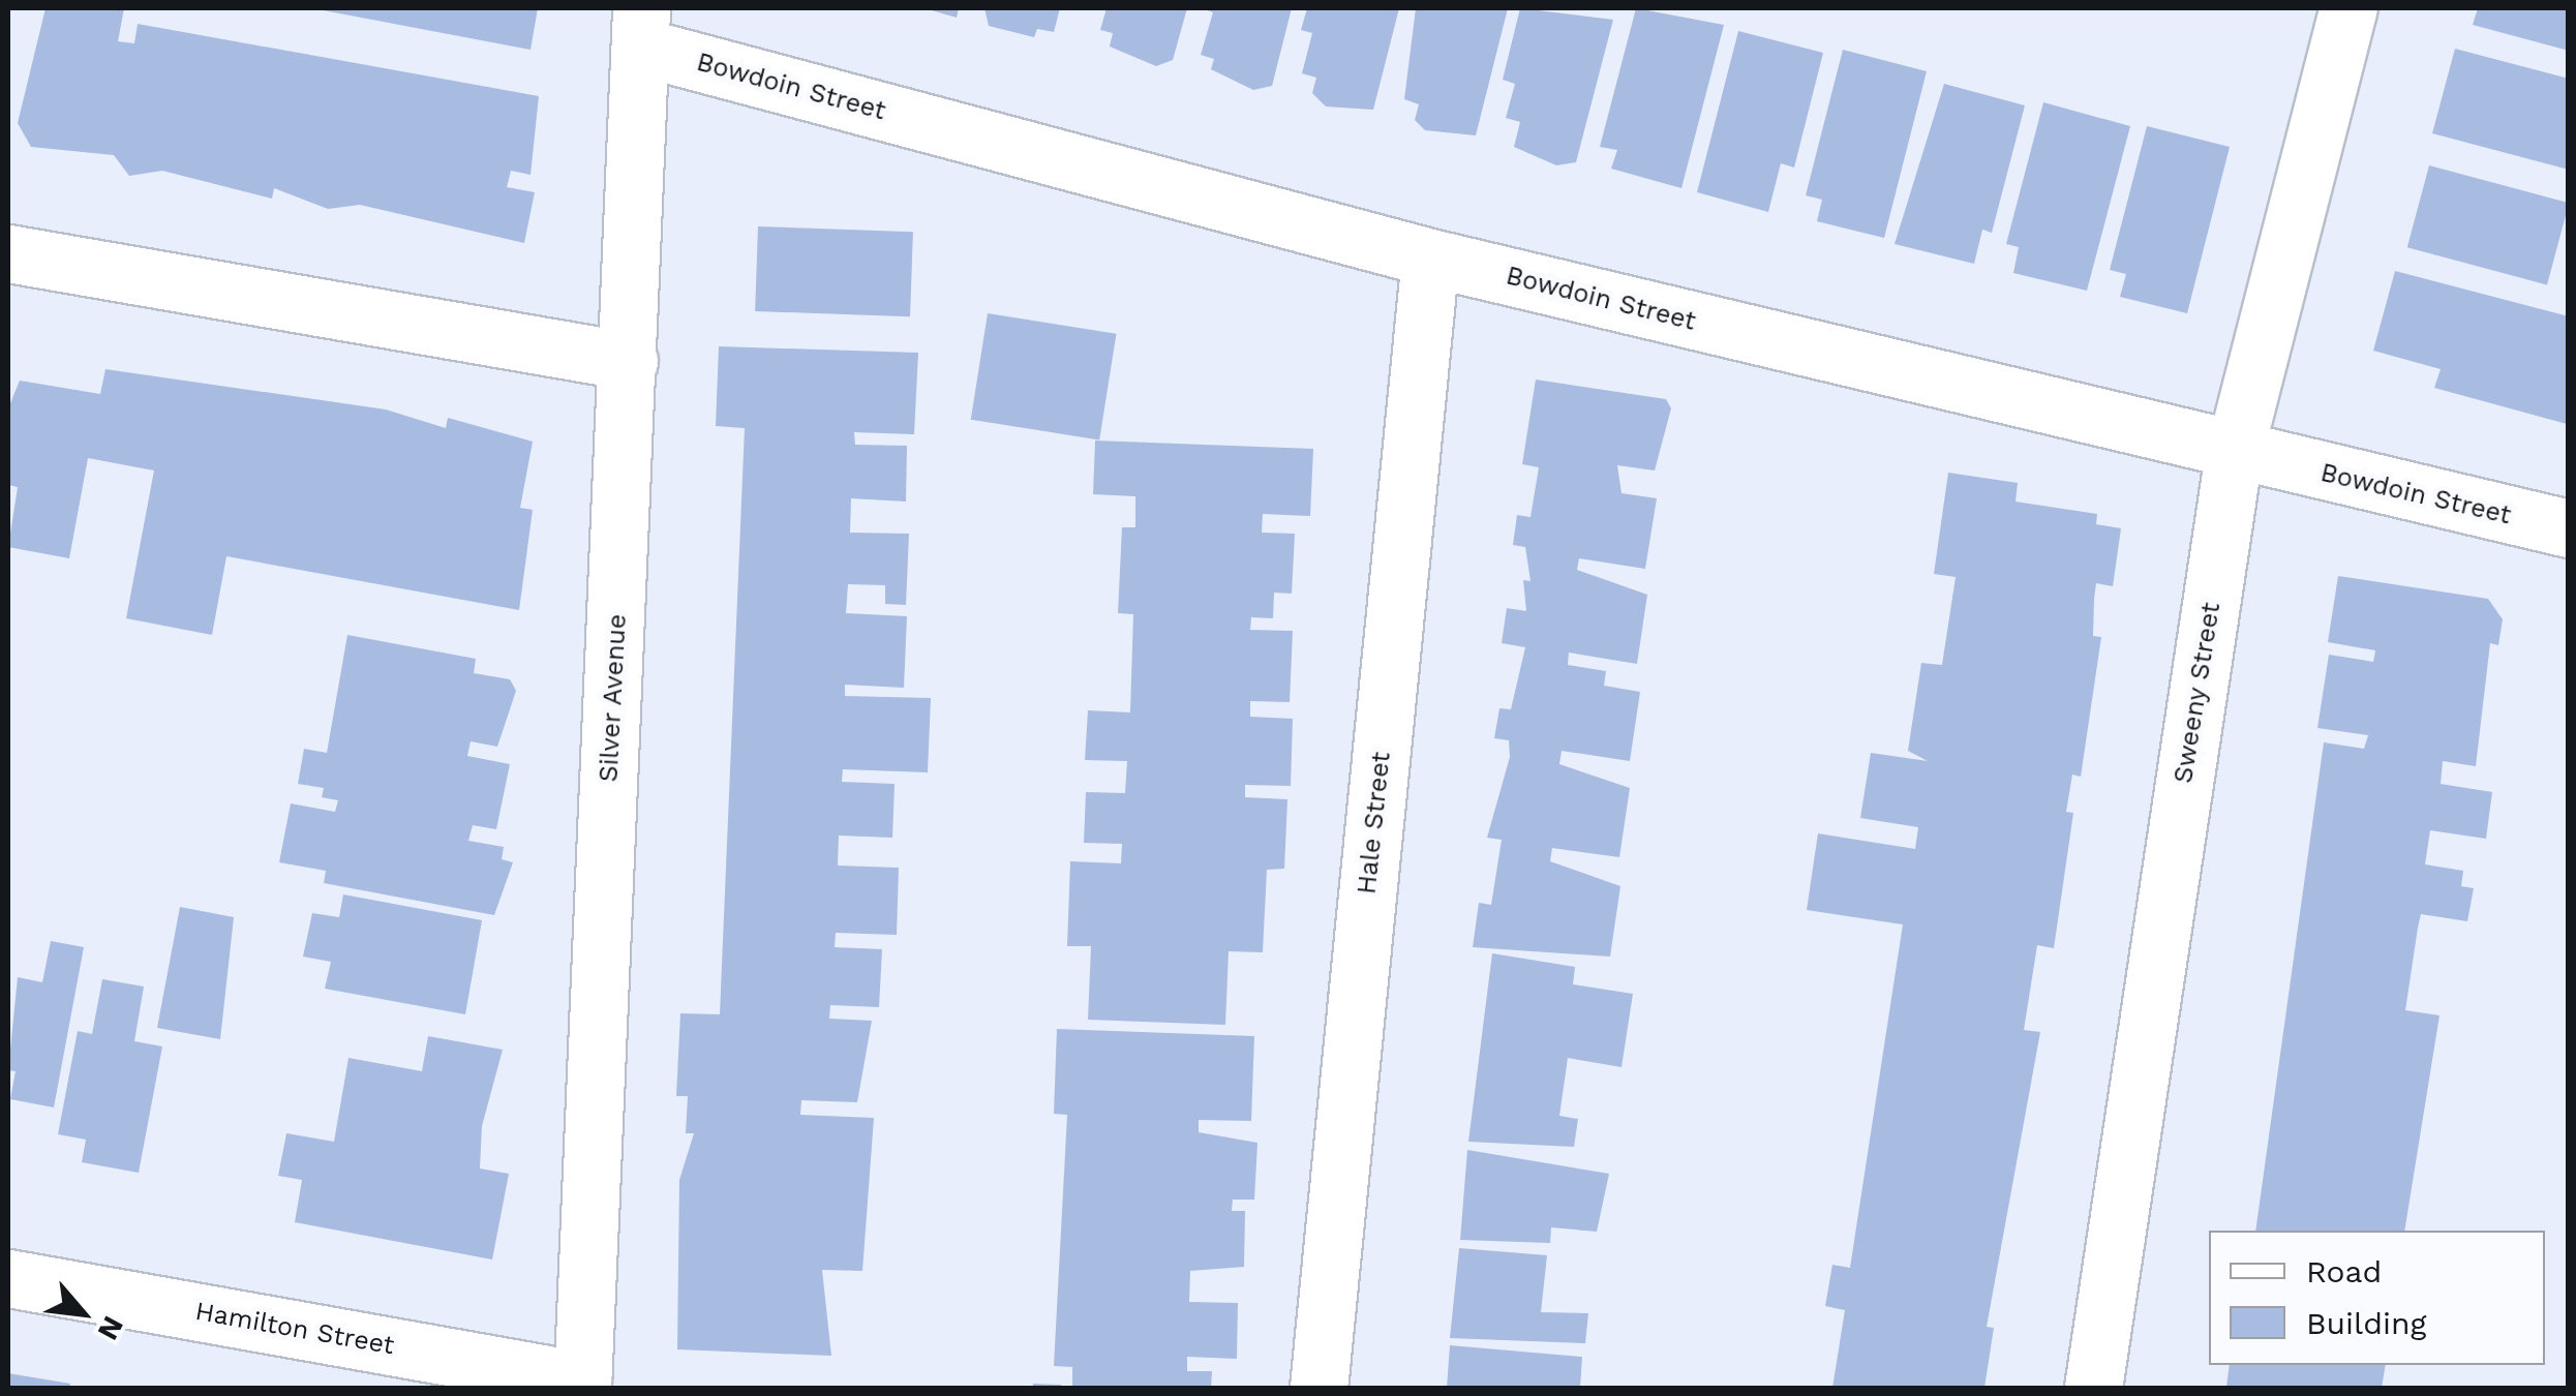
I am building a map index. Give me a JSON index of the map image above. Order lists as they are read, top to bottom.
{
  "streets": {
    "street": [
      "Bowdoin Street",
      "Sweeny Street",
      "Silver Avenue",
      "Hale Street",
      "Hamilton Street"
    ]
  },
  "crossings": [
    ["Bowdoin Street", "Sweeny Street"],
    ["Bowdoin Street", "Silver Avenue"],
    ["Bowdoin Street", "Hale Street"],
    ["Silver Avenue", "Hamilton Street"]
  ],
  "legend": ["Road", "Building"],
  "north": "bottom right"
}
